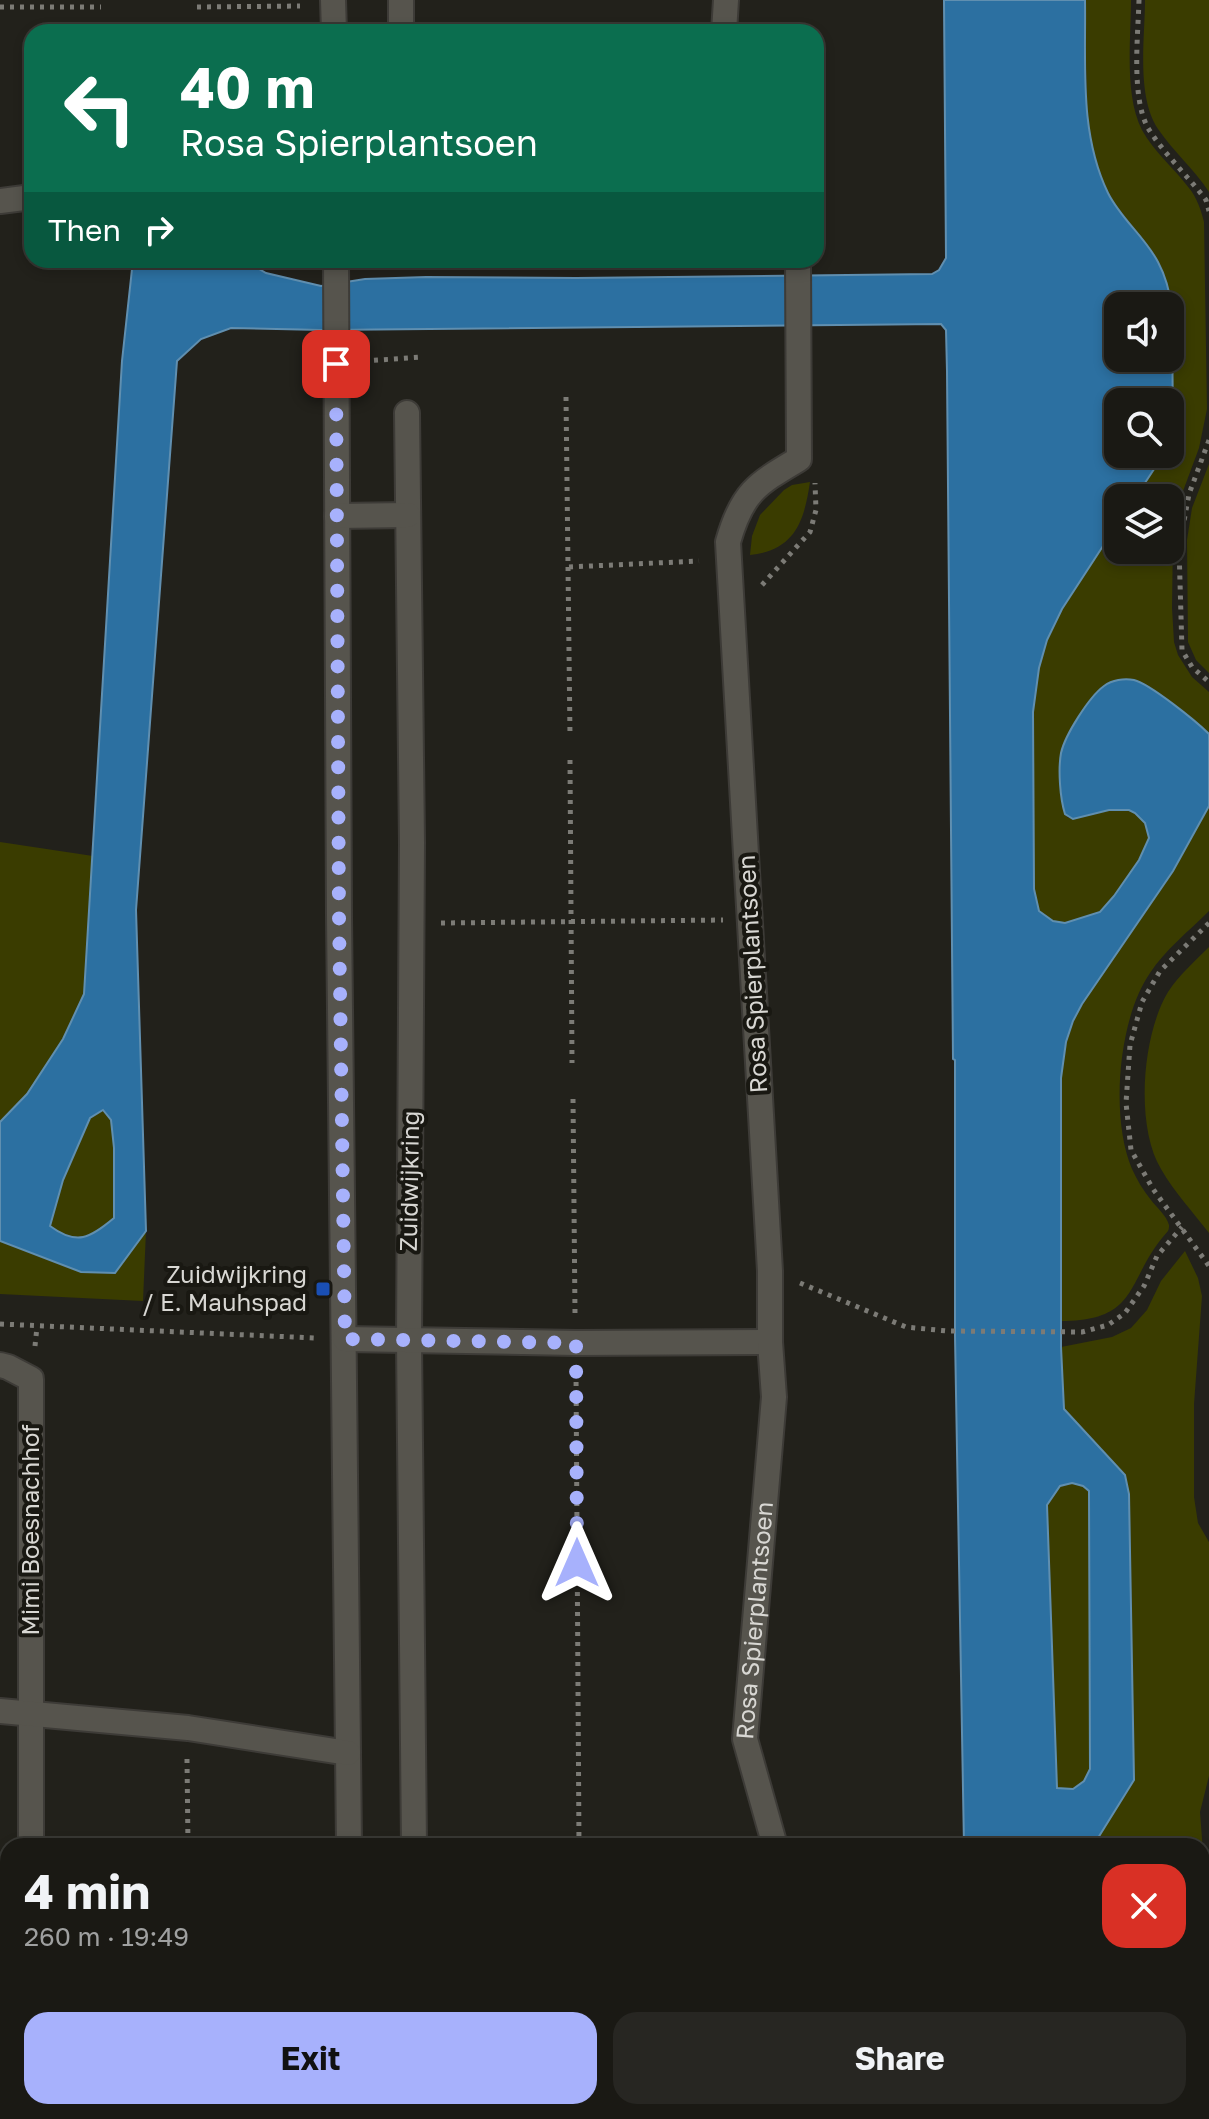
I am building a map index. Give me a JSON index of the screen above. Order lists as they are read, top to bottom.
{
  "streets": {
    "street": ["Rosa Spierplantsoen", "Zuidwijkring", "Mimi Boesnachhof"]
  },
  "places": {
    "transit": ["Zuidwijkring / E. Mauhspad"]
  },
  "page": {
    "turn": ["40 m", "Rosa Spierplantsoen"],
    "then": "Then",
    "heading": ["4 min", "260 m · 19:49"],
    "buttons": ["Exit", "Share"]
  }
}
